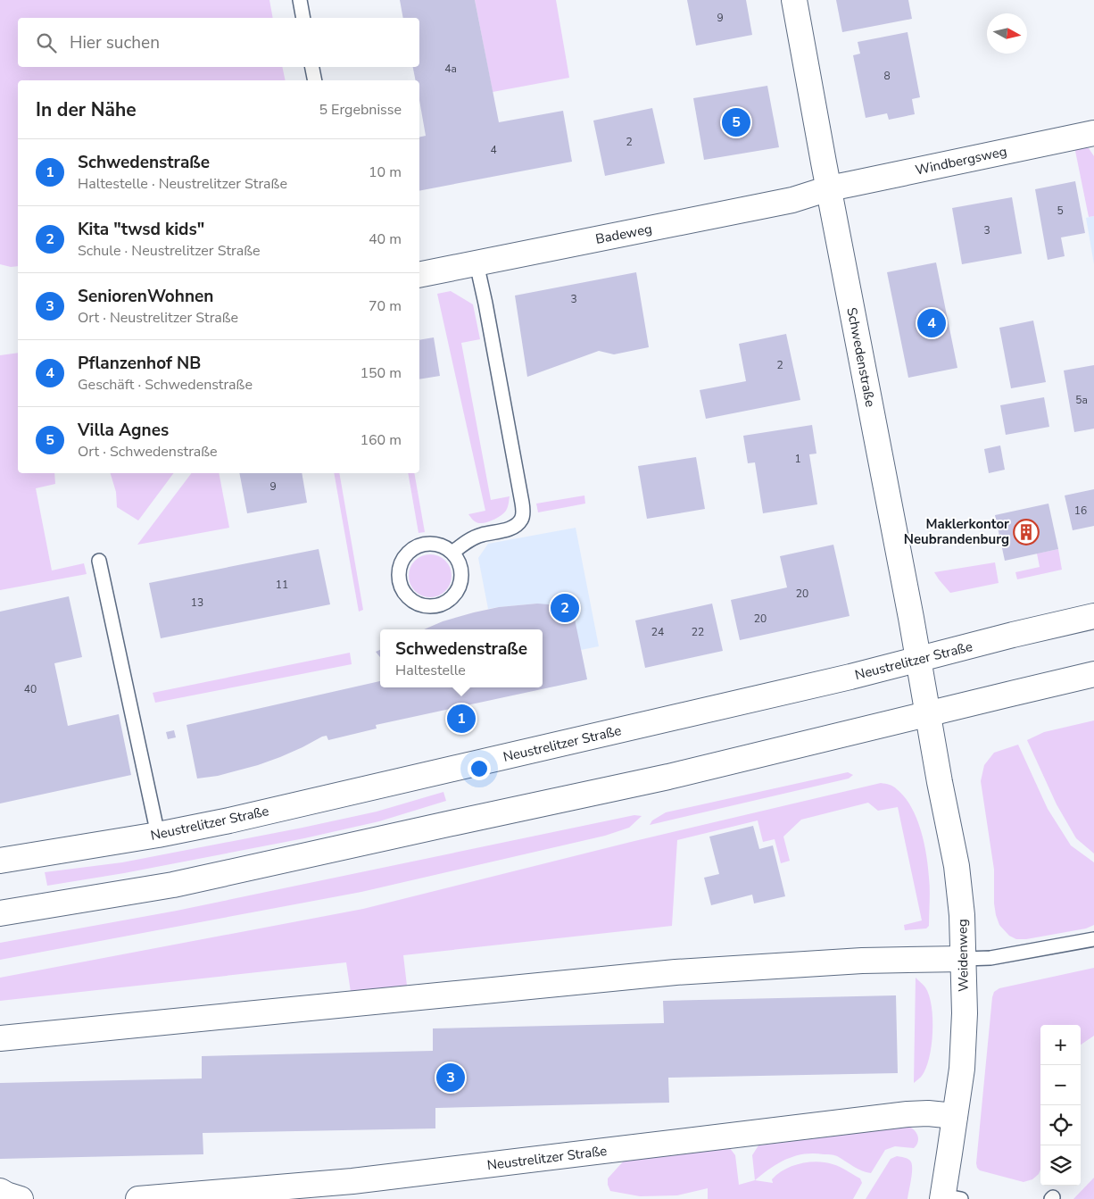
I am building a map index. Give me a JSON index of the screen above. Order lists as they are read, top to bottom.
{
  "streets": {
    "street": [
      "Windbergsweg",
      "Badeweg",
      "Schwedenstraße",
      "Neustrelitzer Straße",
      "Weidenweg"
    ]
  },
  "crossings": [
    ["Windbergsweg", "Badeweg"],
    ["Windbergsweg", "Schwedenstraße"],
    ["Badeweg", "Schwedenstraße"],
    ["Schwedenstraße", "Neustrelitzer Straße"],
    ["Schwedenstraße", "Weidenweg"],
    ["Neustrelitzer Straße", "Weidenweg"]
  ],
  "places": {
    "building": ["Maklerkontor Neubrandenburg"]
  },
  "house_numbers": [
    "9",
    "4a",
    "8",
    "2",
    "4",
    "5",
    "3",
    "3",
    "2",
    "5a",
    "1",
    "9",
    "16",
    "11",
    "20",
    "13",
    "20",
    "24",
    "22",
    "40"
  ],
  "north": "right",
  "page": {
    "search": "Hier suchen",
    "heading": ["In der Nähe", "5 Ergebnisse"],
    "pins": [
      "5",
      "4",
      "2",
      "1",
      "3"
    ],
    "list": [
      {
        "mark": "1",
        "name": "Schwedenstraße",
        "note": "Haltestelle · Neustrelitzer Straße",
        "value": "10 m"
      },
      {
        "mark": "2",
        "name": "Kita \"twsd kids\"",
        "note": "Schule · Neustrelitzer Straße",
        "value": "40 m"
      },
      {
        "mark": "3",
        "name": "SeniorenWohnen",
        "note": "Ort · Neustrelitzer Straße",
        "value": "70 m"
      },
      {
        "mark": "4",
        "name": "Pflanzenhof NB",
        "note": "Geschäft · Schwedenstraße",
        "value": "150 m"
      },
      {
        "mark": "5",
        "name": "Villa Agnes",
        "note": "Ort · Schwedenstraße",
        "value": "160 m"
      }
    ],
    "popup": ["Schwedenstraße", "Haltestelle"],
    "map_buttons": ["+", "−"]
  }
}
